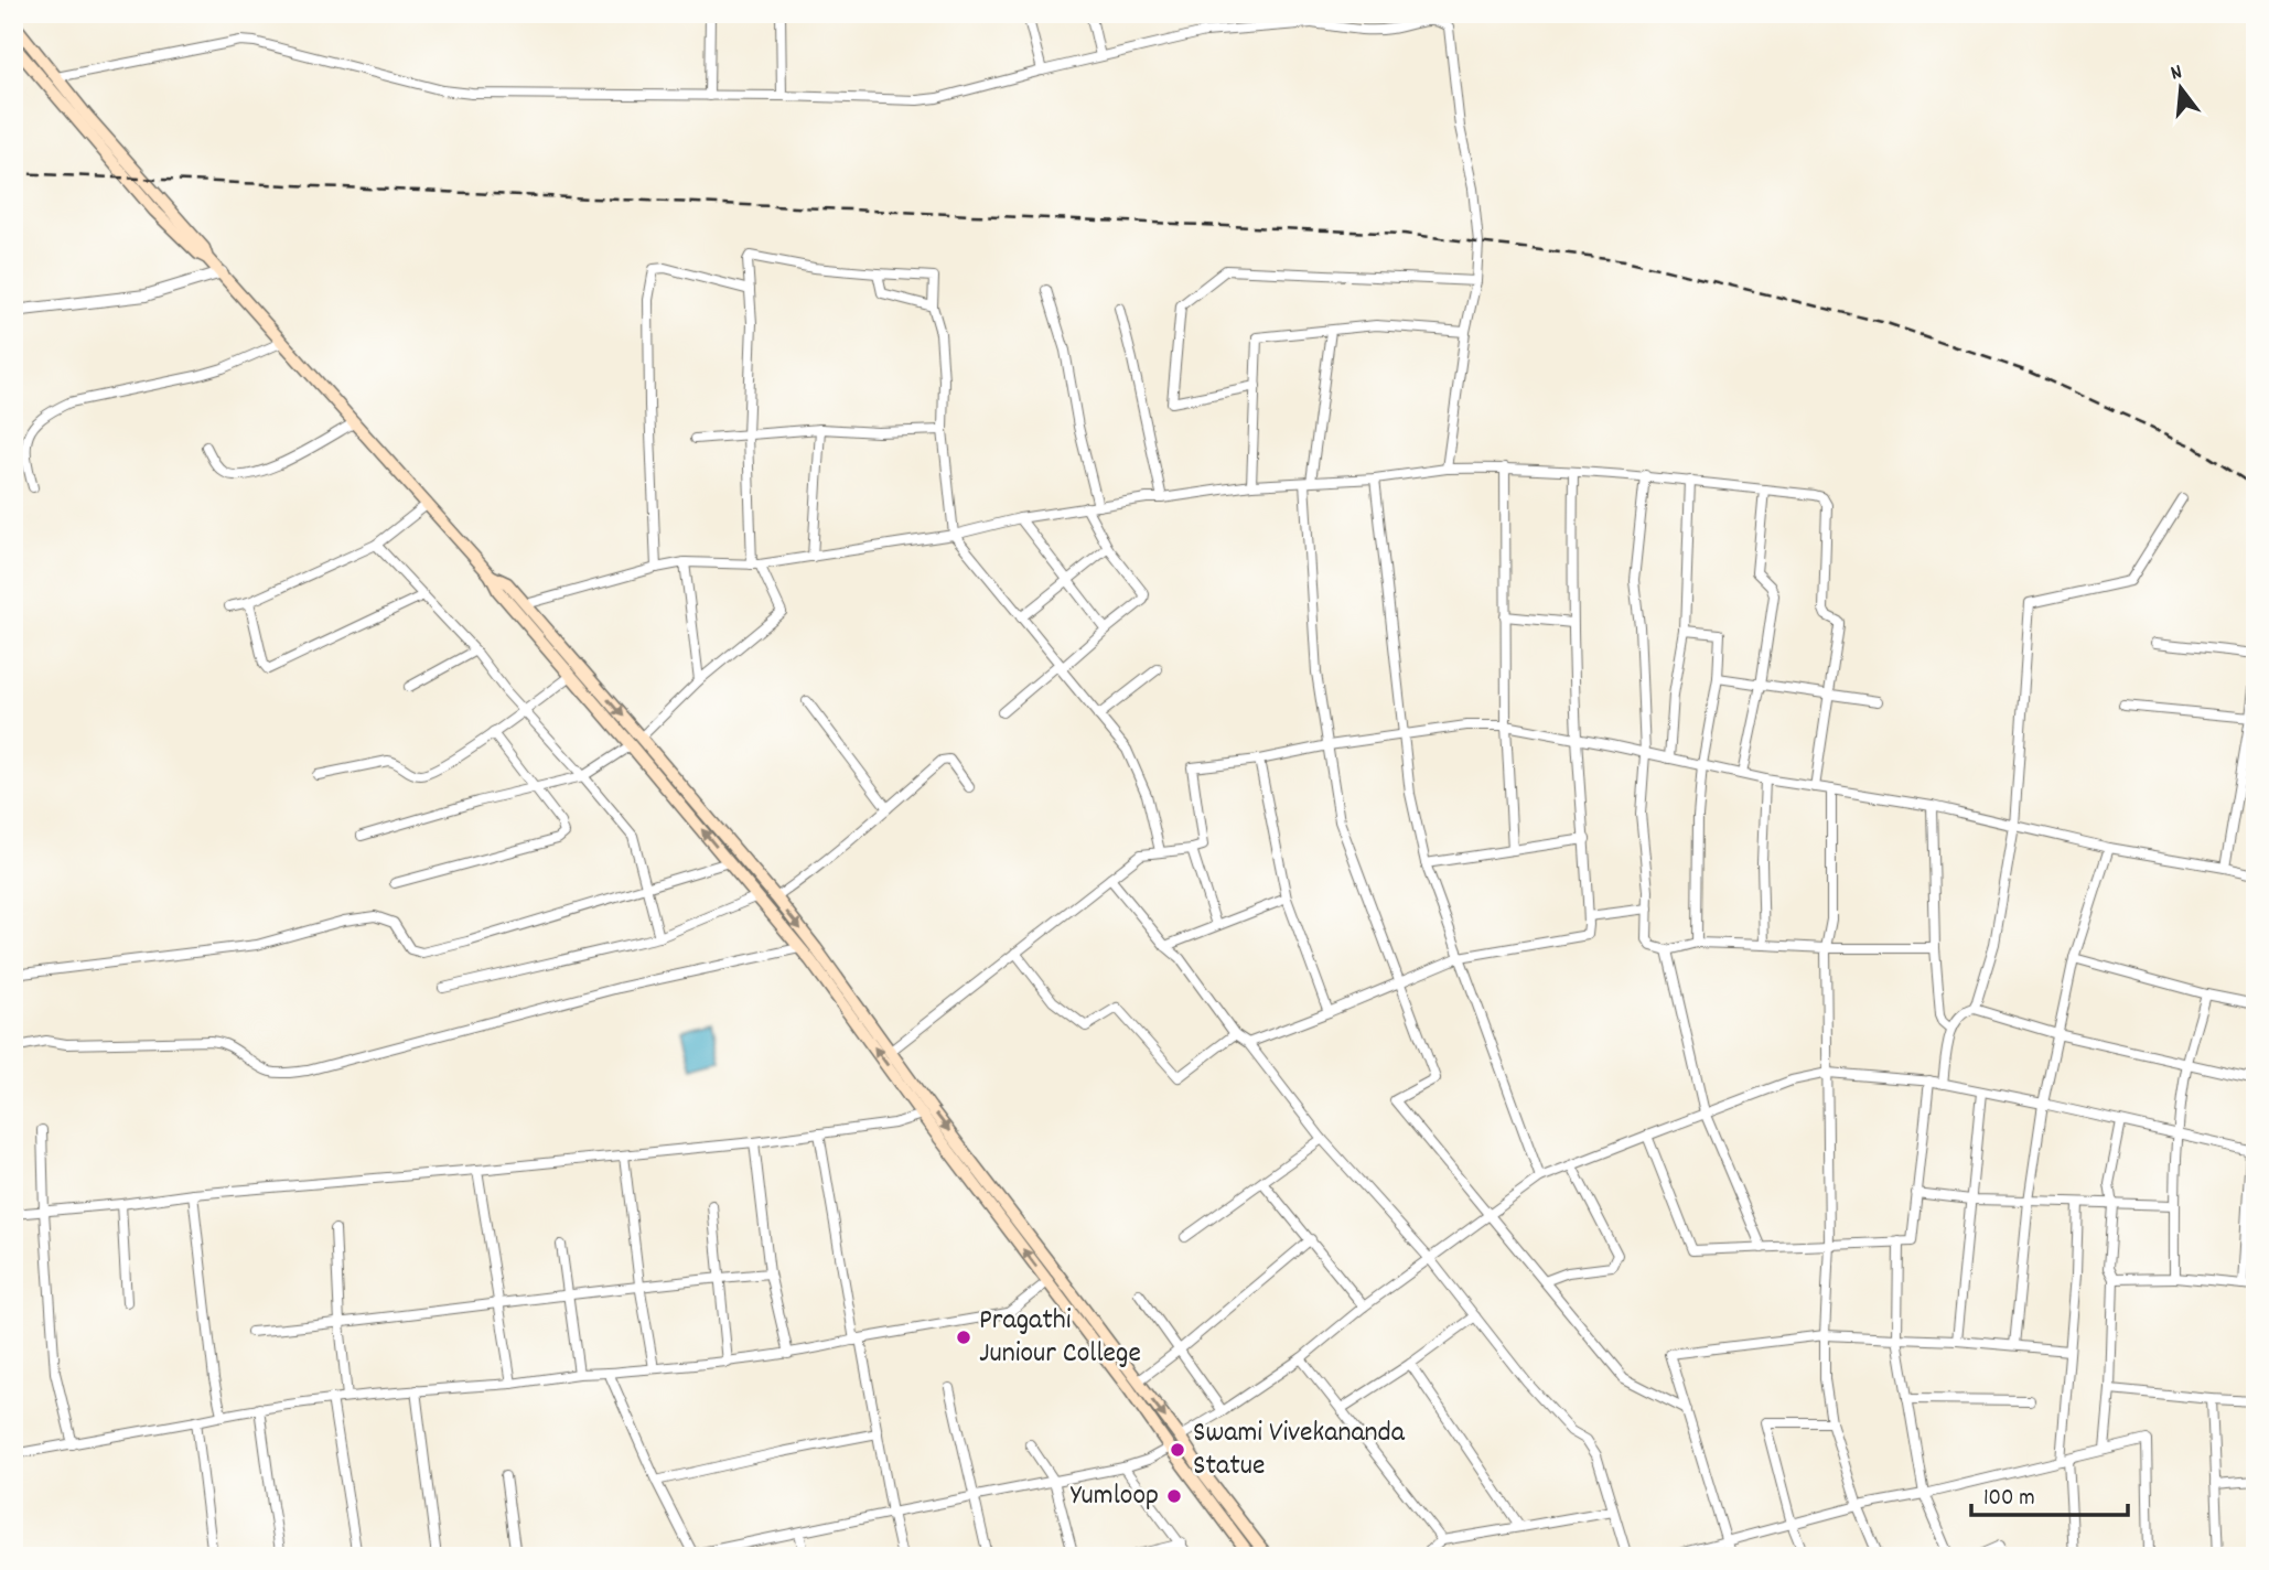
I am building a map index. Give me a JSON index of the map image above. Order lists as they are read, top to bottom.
{
  "places": ["Pragathi Juniour College", "Swami Vivekananda Statue", "Yumloop"],
  "scale_bar": "100 m",
  "north": "top"
}
